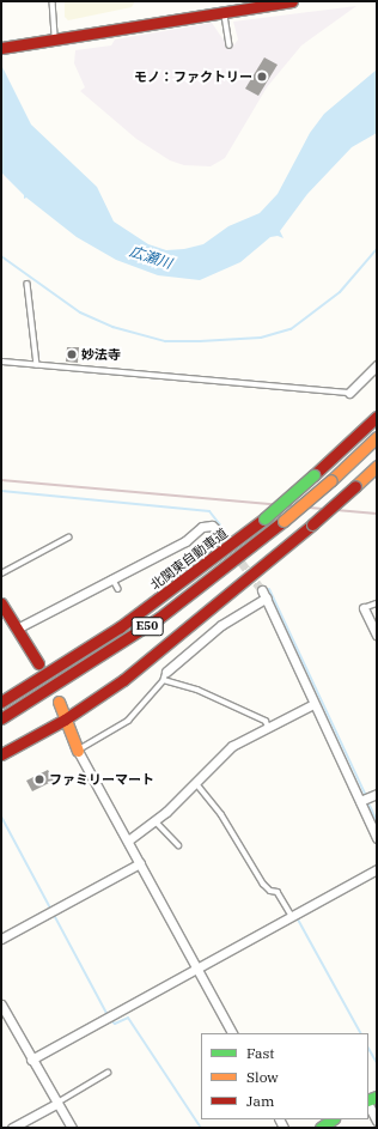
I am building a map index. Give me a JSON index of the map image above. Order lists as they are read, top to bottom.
{
  "streets": {
    "main road": ["北関東自動車道", "E50"]
  },
  "water": ["広瀬川"],
  "places": ["モノ：ファクトリー", "妙法寺", "ファミリーマート"],
  "legend": ["Fast", "Slow", "Jam"]
}
